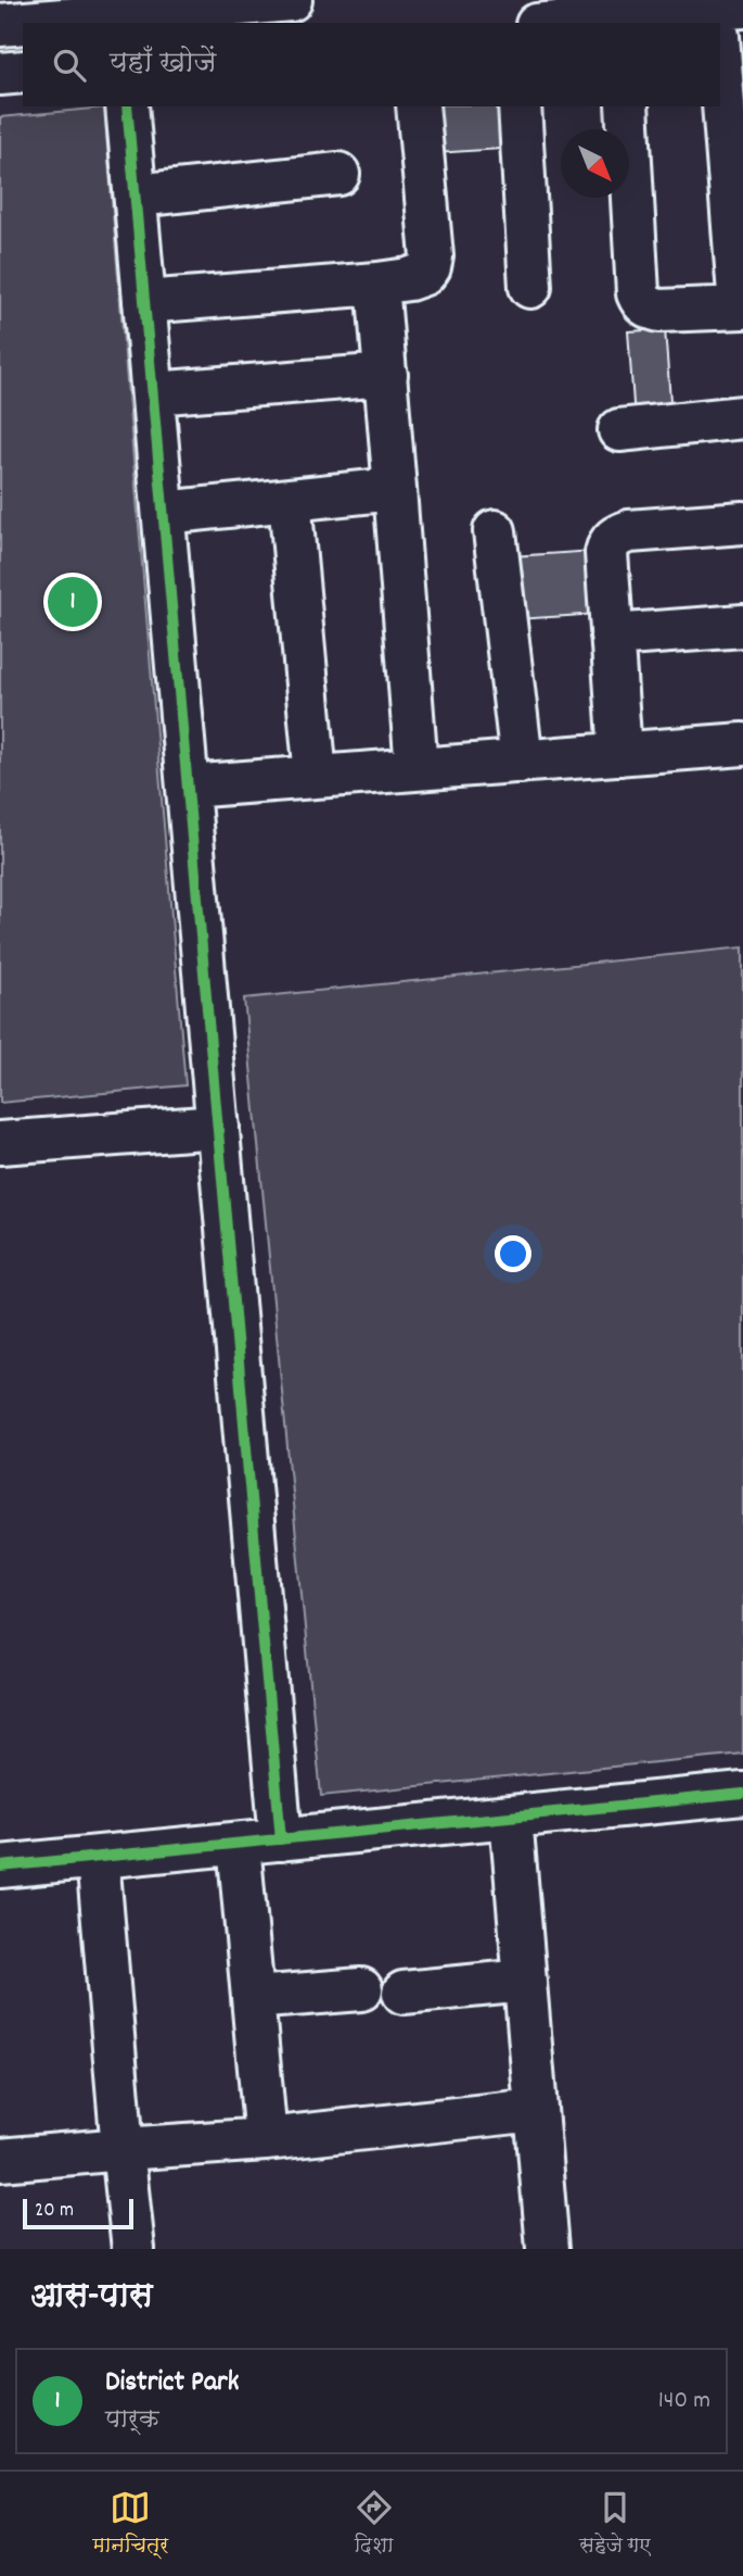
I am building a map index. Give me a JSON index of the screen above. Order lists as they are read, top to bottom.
{
  "scale_bar": "20 m",
  "north": "bottom right",
  "page": {
    "search": "यहाँ खोजें",
    "pins": "1",
    "scale": "20 m",
    "heading": "आस-पास",
    "list": [
      {
        "mark": "1",
        "name": "District Park",
        "note": "पार्क",
        "value": "140 m"
      }
    ],
    "nav": ["मानचित्र", "दिशा", "सहेजे गए"]
  }
}
